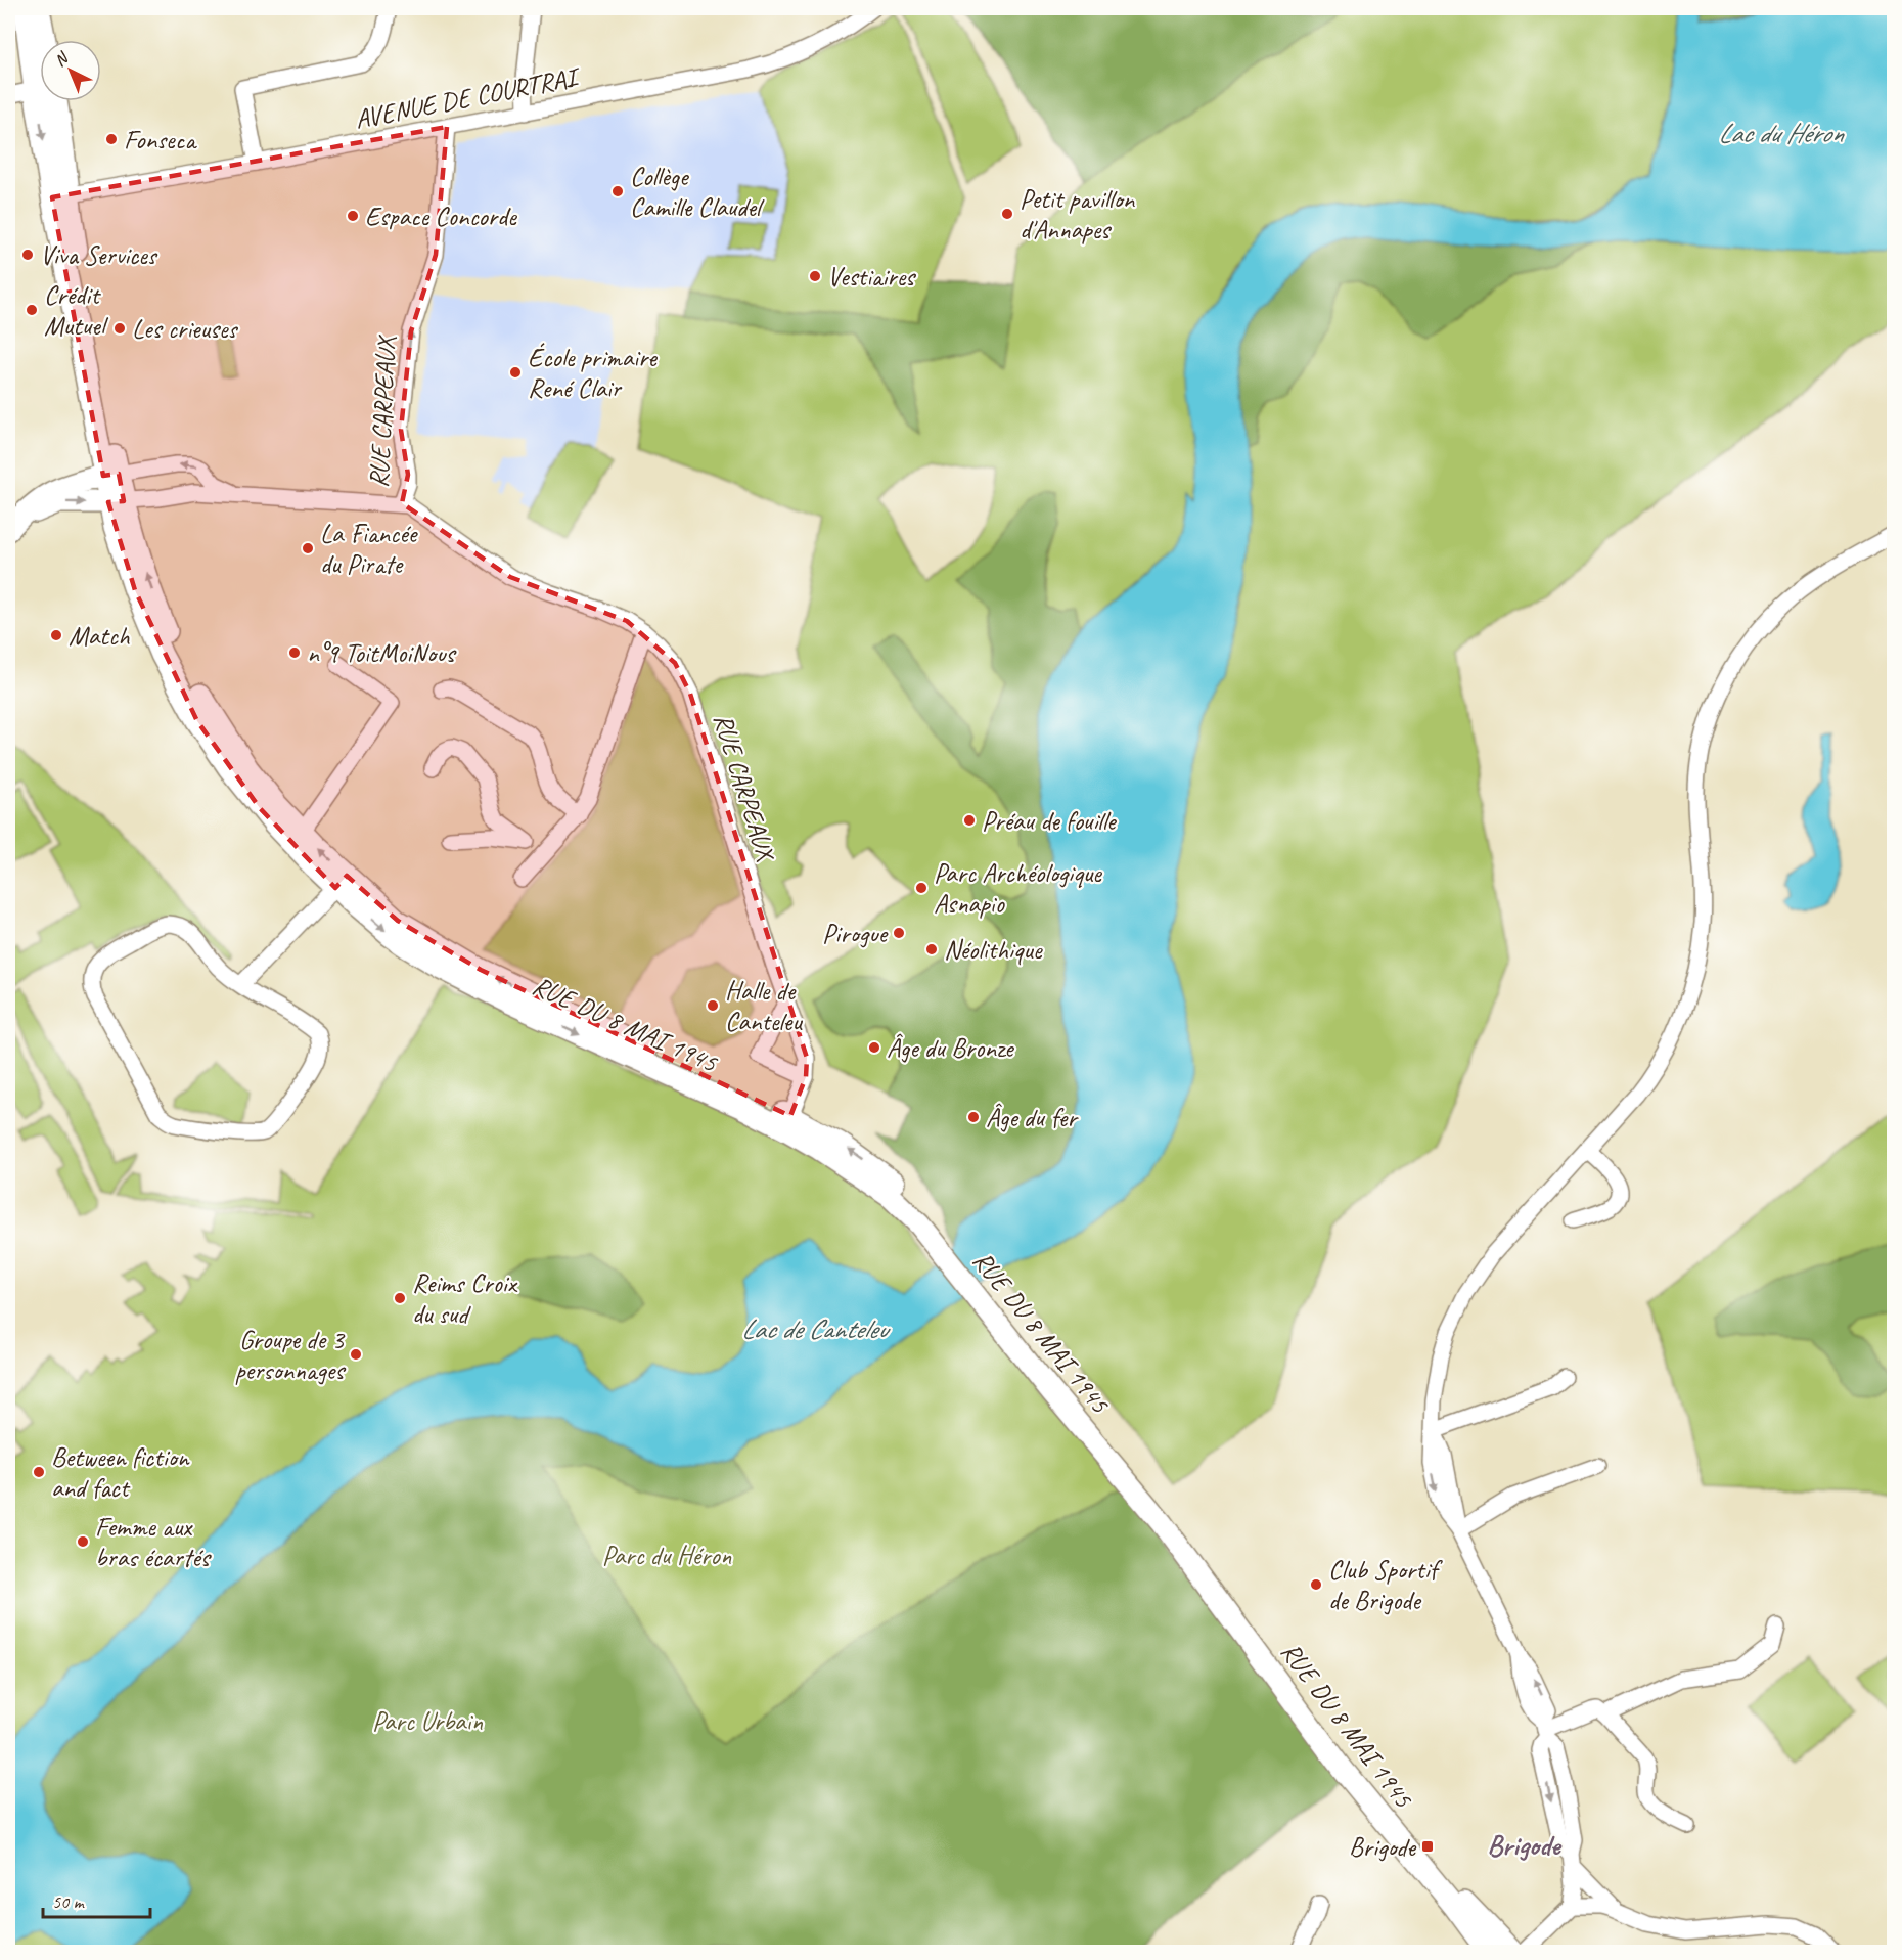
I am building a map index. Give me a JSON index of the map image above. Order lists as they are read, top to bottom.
{
  "streets": {
    "main road": ["RUE DU 8 MAI 1945"],
    "street": ["AVENUE DE COURTRAI", "RUE CARPEAUX"]
  },
  "crossings": [
    ["AVENUE DE COURTRAI", "RUE CARPEAUX"],
    ["AVENUE DE COURTRAI", "RUE DU 8 MAI 1945"],
    ["RUE CARPEAUX", "RUE DU 8 MAI 1945"]
  ],
  "districts": ["Brigode"],
  "water": ["Lac du Héron", "Lac de Canteleu"],
  "parks": ["Parc du Héron", "Parc Urbain"],
  "places": {
    "other": [
      "Fonseca",
      "Collège Camille Claudel",
      "Petit pavillon d'Annapes",
      "Espace Concorde",
      "Viva Services",
      "Vestiaires",
      "Crédit Mutuel",
      "Les crieuses",
      "École primaire René Clair",
      "La Fiancée du Pirate",
      "Match",
      "n°9 ToitMoiNous",
      "Préau de fouille",
      "Parc Archéologique Asnapio",
      "Pirogue",
      "Néolithique",
      "Halle de Canteleu",
      "Âge du Bronze",
      "Âge du fer",
      "Reims Croix du sud",
      "Groupe de 3 personnages",
      "Between fiction and fact",
      "Femme aux bras écartés",
      "Club Sportif de Brigode"
    ],
    "transit": ["Brigode"]
  },
  "scale_bar": "50 m",
  "north": "top left"
}
